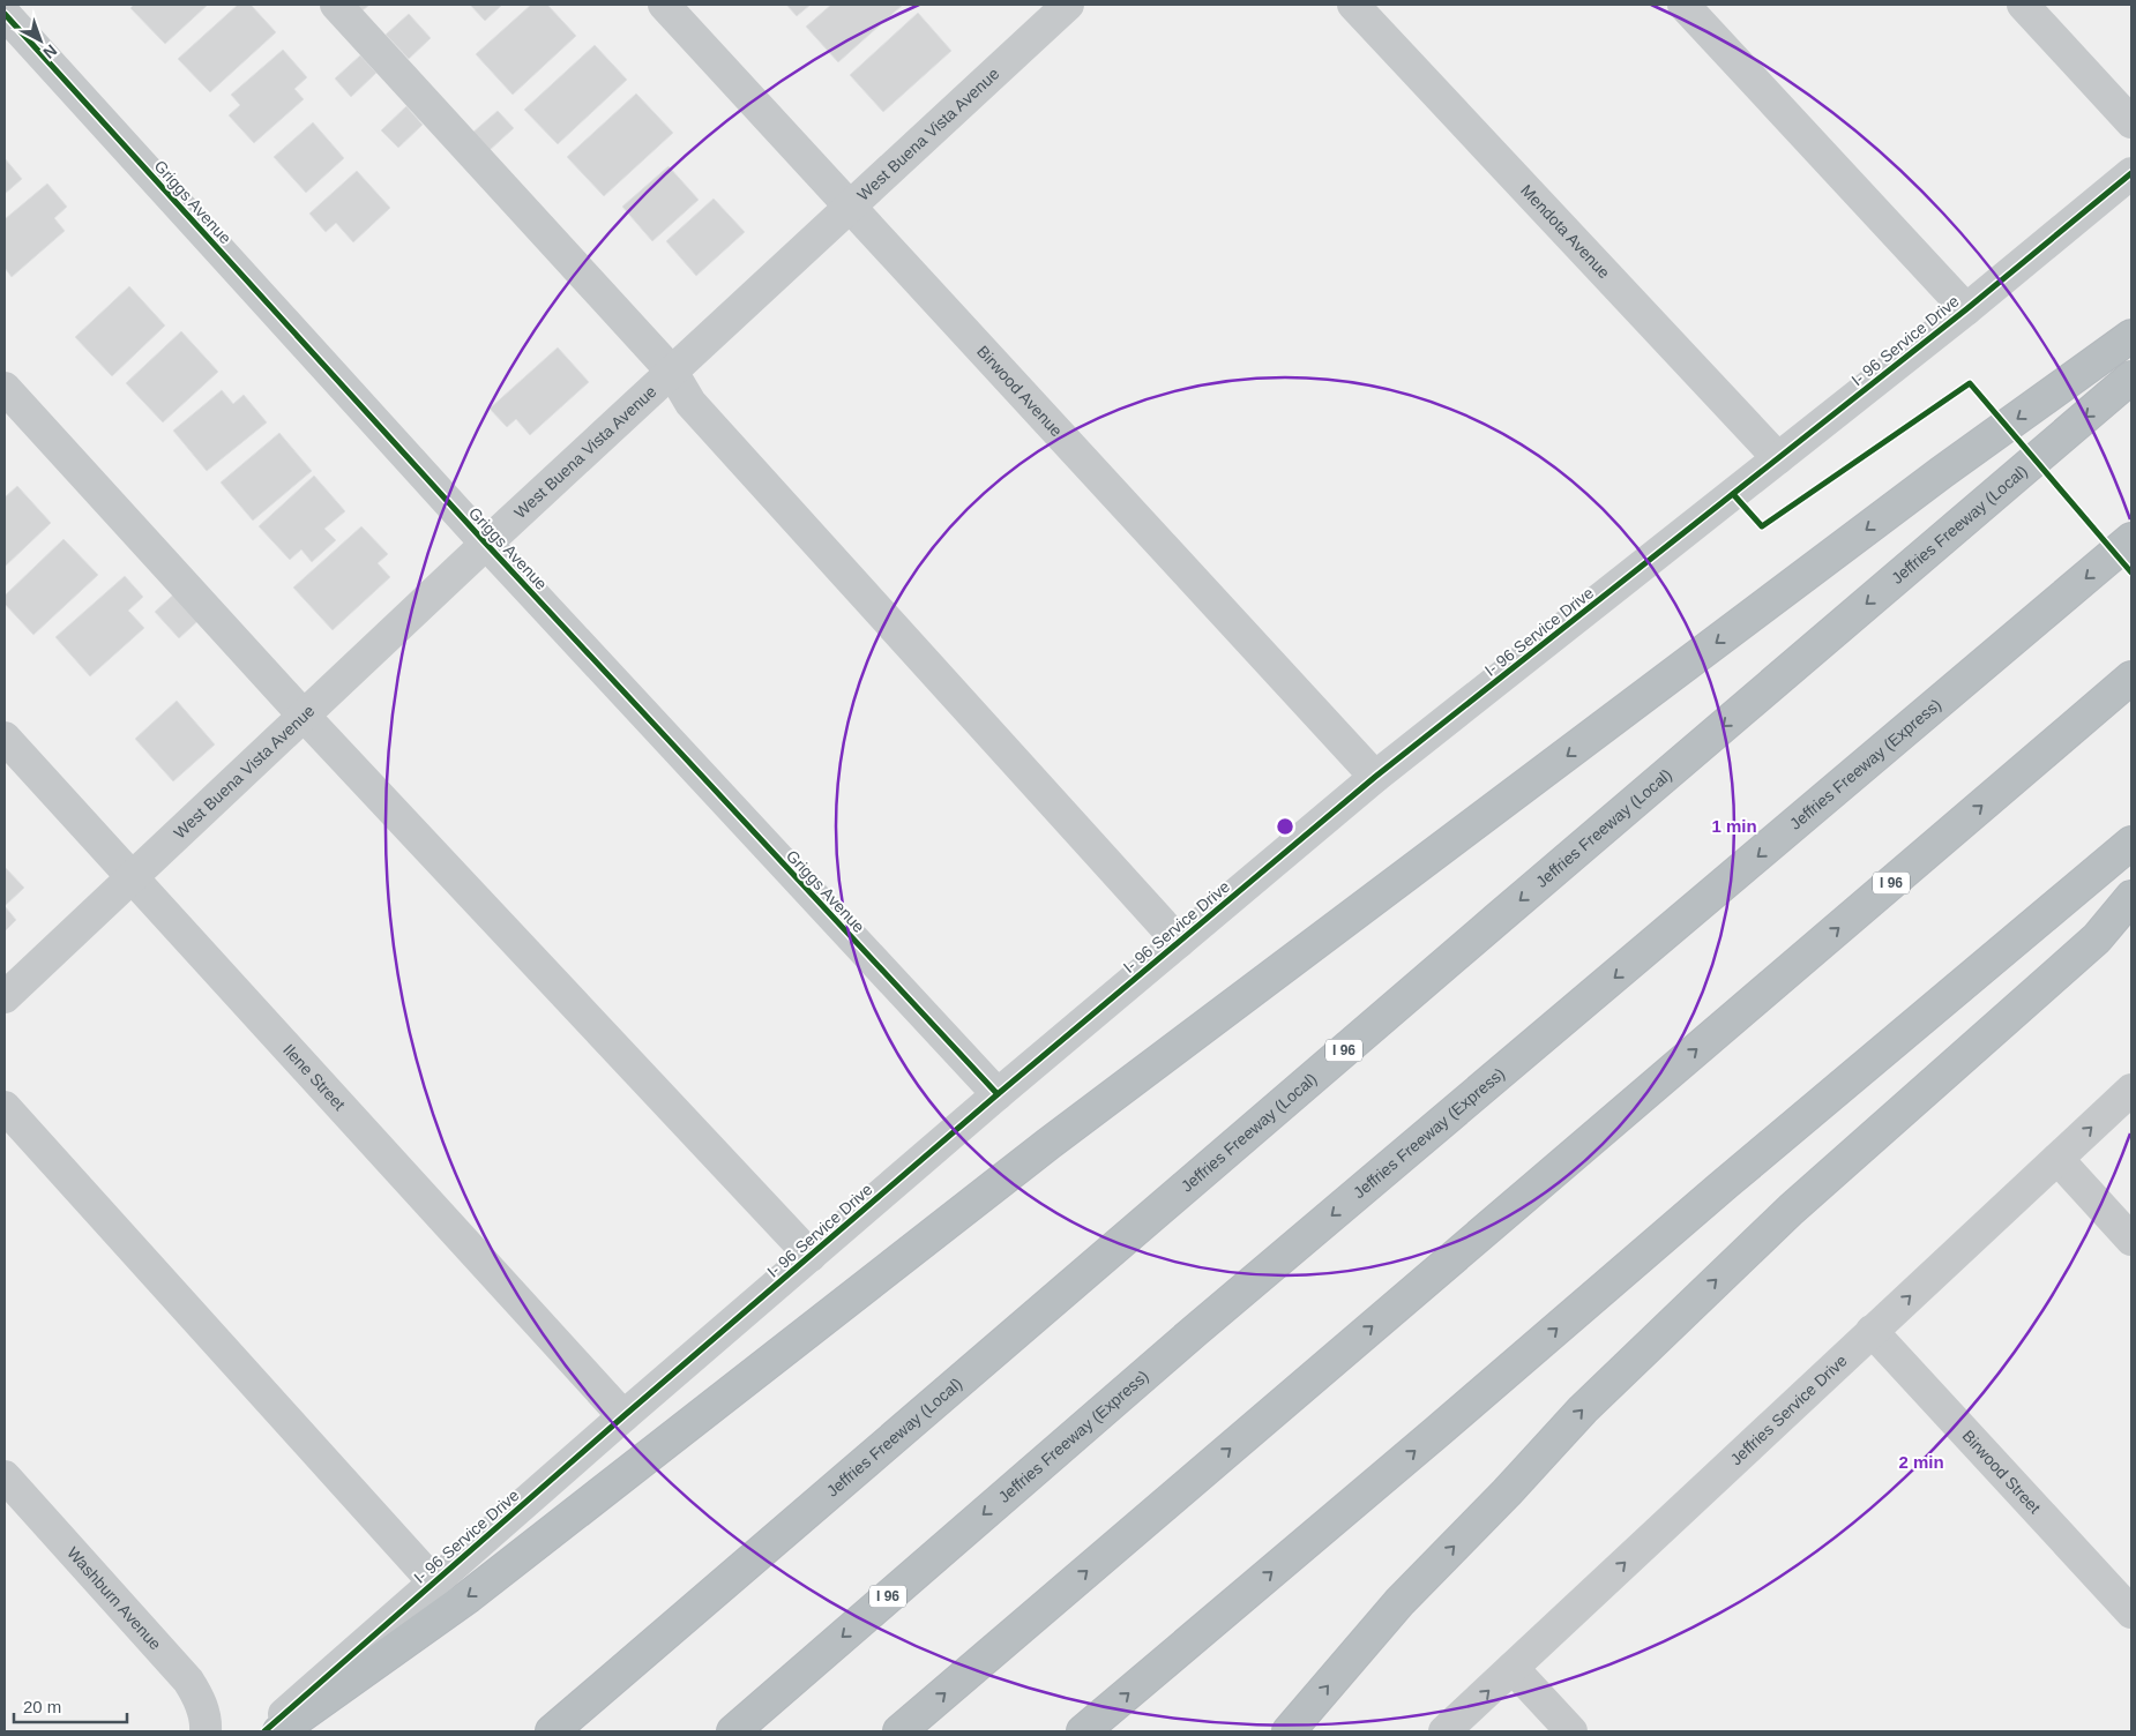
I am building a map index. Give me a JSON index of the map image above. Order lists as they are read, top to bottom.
{
  "streets": {
    "highway": ["Jeffries Freeway (Local)", "Jeffries Freeway (Express)", "I 96"],
    "street": [
      "West Buena Vista Avenue",
      "Griggs Avenue",
      "Mendota Avenue",
      "I- 96 Service Drive",
      "Birwood Avenue",
      "Ilene Street",
      "Jeffries Service Drive",
      "Birwood Street",
      "Washburn Avenue"
    ]
  },
  "crossings": [
    ["West Buena Vista Avenue", "Griggs Avenue"],
    ["West Buena Vista Avenue", "Birwood Avenue"],
    ["West Buena Vista Avenue", "Ilene Street"],
    ["Griggs Avenue", "I- 96 Service Drive"],
    ["Mendota Avenue", "I- 96 Service Drive"],
    ["I- 96 Service Drive", "Birwood Avenue"],
    ["I- 96 Service Drive", "Ilene Street"],
    ["Jeffries Service Drive", "Birwood Street"]
  ],
  "one_way": ["Jeffries Service Drive"],
  "scale_bar": "20 m",
  "north": "bottom right",
  "rings": ["1 min", "2 min"]
}
